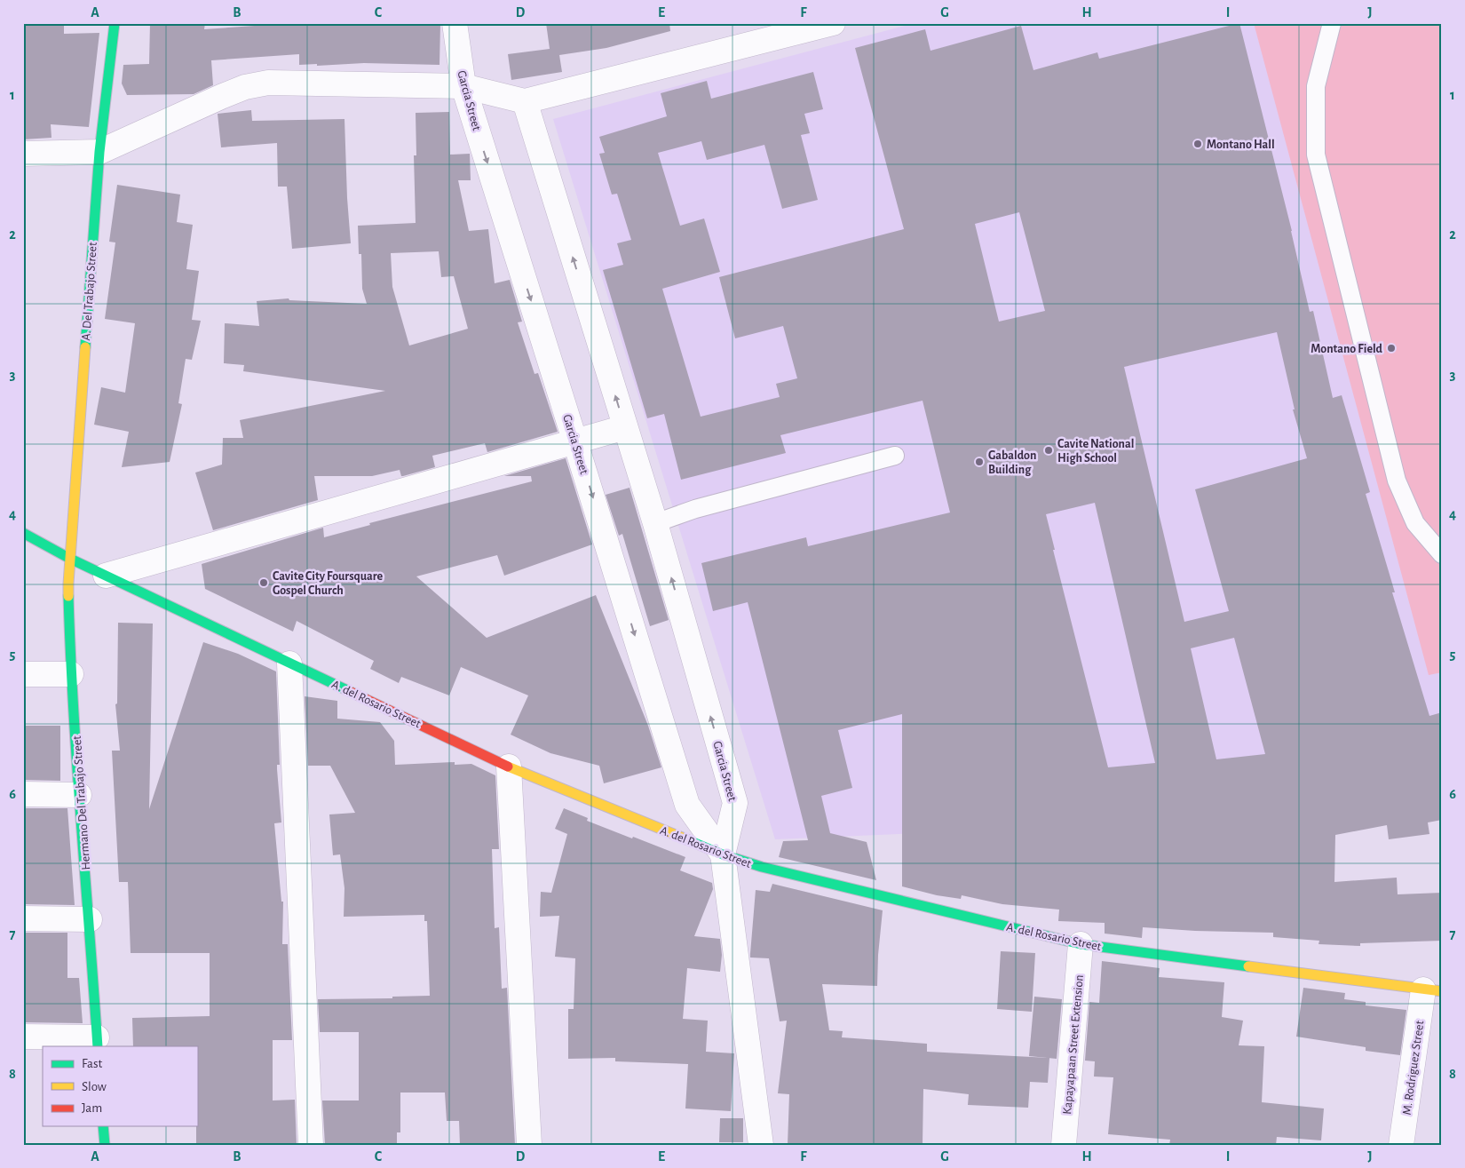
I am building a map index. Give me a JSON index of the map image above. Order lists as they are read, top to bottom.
{
  "streets": {
    "street": [
      "Garcia Street",
      "A. Del Trabajo Street",
      "A. del Rosario Street",
      "Hermano Del Trabajo Street",
      "Kapayapaan Street Extension",
      "M. Rodriguez Street"
    ]
  },
  "crossings": [
    ["Garcia Street", "A. del Rosario Street"],
    ["A. Del Trabajo Street", "A. del Rosario Street"],
    ["A. Del Trabajo Street", "Hermano Del Trabajo Street"],
    ["A. del Rosario Street", "Hermano Del Trabajo Street"],
    ["A. del Rosario Street", "Kapayapaan Street Extension"],
    ["A. del Rosario Street", "M. Rodriguez Street"]
  ],
  "places": [
    "Montano Hall",
    "Montano Field",
    "Cavite National High School",
    "Gabaldon Building",
    "Cavite City Foursquare Gospel Church"
  ],
  "legend": ["Fast", "Slow", "Jam"],
  "grid": {
    "columns": [
      "A",
      "B",
      "C",
      "D",
      "E",
      "F",
      "G",
      "H",
      "I",
      "J"
    ],
    "rows": [
      "1",
      "2",
      "3",
      "4",
      "5",
      "6",
      "7",
      "8"
    ]
  }
}
